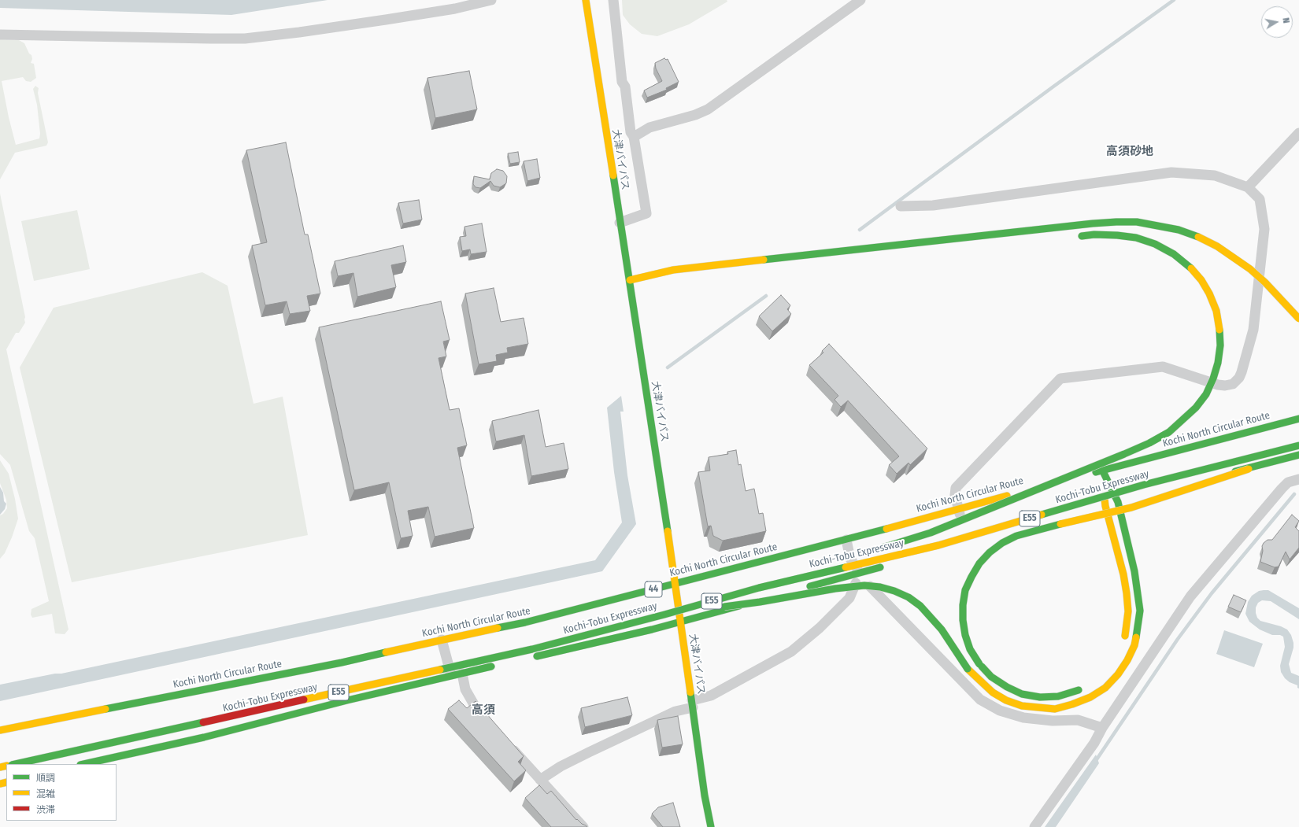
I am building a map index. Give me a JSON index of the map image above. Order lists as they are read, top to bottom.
{
  "streets": {
    "main road": [
      "大津バイパス",
      "Kochi North Circular Route",
      "Kochi-Tobu Expressway",
      "E55",
      "44"
    ]
  },
  "crossings": [
    ["大津バイパス", "Kochi North Circular Route"]
  ],
  "districts": ["高須砂地", "高須"],
  "legend": ["順調", "混雑", "渋滞"],
  "north": "right"
}
